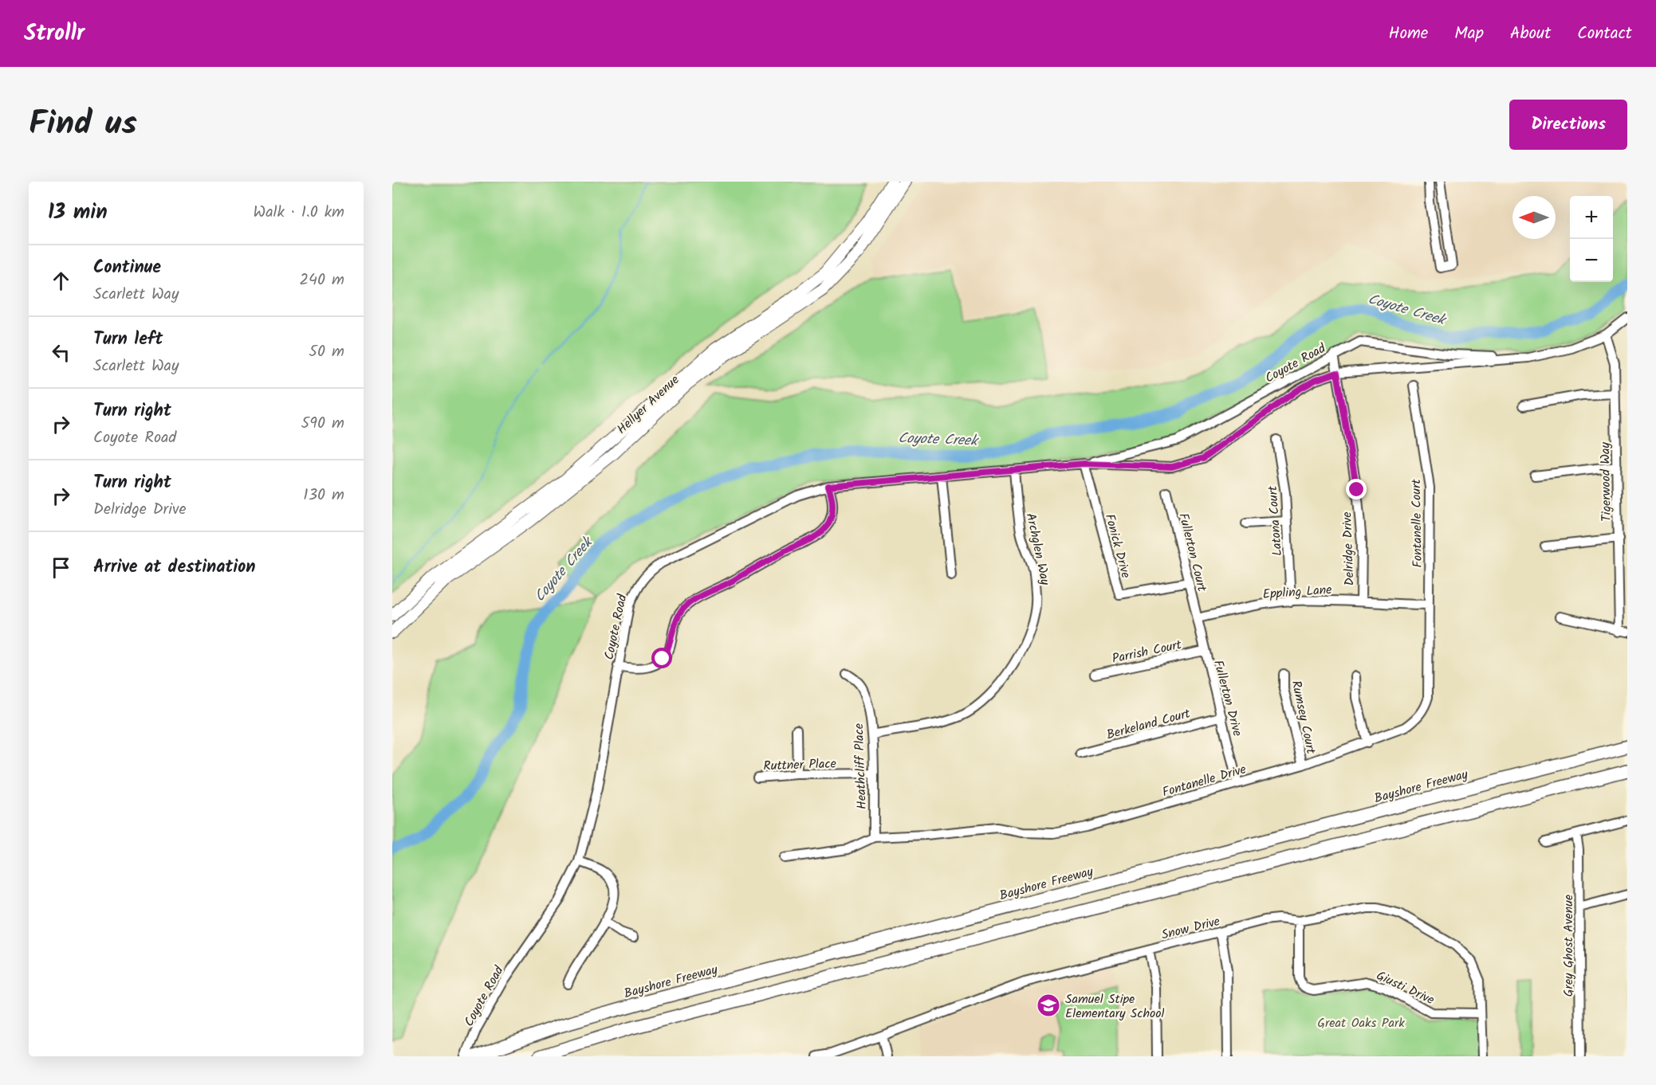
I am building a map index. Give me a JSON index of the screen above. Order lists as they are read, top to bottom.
{
  "streets": {
    "highway": ["Bayshore Freeway"],
    "main road": ["Hellyer Avenue"],
    "street": [
      "Coyote Road",
      "Tigerwood Way",
      "Latona Court",
      "Fontanelle Court",
      "Fonick Drive",
      "Archglen Way",
      "Delridge Drive",
      "Fullerton Court",
      "Eppling Lane",
      "Parrish Court",
      "Fullerton Drive",
      "Rumsey Court",
      "Berkeland Court",
      "Ruttner Place",
      "Heathcliff Place",
      "Fontanelle Drive",
      "Snow Drive",
      "Grey Ghost Avenue",
      "Giusti Drive"
    ]
  },
  "crossings": [
    ["Coyote Road", "Tigerwood Way"],
    ["Coyote Road", "Fonick Drive"],
    ["Coyote Road", "Archglen Way"],
    ["Coyote Road", "Delridge Drive"],
    ["Latona Court", "Eppling Lane"],
    ["Fontanelle Court", "Eppling Lane"],
    ["Fontanelle Court", "Fontanelle Drive"],
    ["Fonick Drive", "Fullerton Court"],
    ["Archglen Way", "Heathcliff Place"],
    ["Delridge Drive", "Eppling Lane"],
    ["Fullerton Court", "Eppling Lane"],
    ["Fullerton Court", "Fullerton Drive"],
    ["Eppling Lane", "Fullerton Drive"],
    ["Eppling Lane", "Fontanelle Drive"],
    ["Parrish Court", "Fullerton Drive"],
    ["Fullerton Drive", "Berkeland Court"],
    ["Fullerton Drive", "Fontanelle Drive"],
    ["Rumsey Court", "Fontanelle Drive"],
    ["Ruttner Place", "Heathcliff Place"],
    ["Heathcliff Place", "Fontanelle Drive"],
    ["Snow Drive", "Giusti Drive"]
  ],
  "water": ["Coyote Creek"],
  "parks": ["Great Oaks Park"],
  "places": {
    "school or university": ["Samuel Stipe Elementary School"]
  },
  "north": "left",
  "page": {
    "header": "Strollr",
    "nav": [
      "Home",
      "Map",
      "About",
      "Contact"
    ],
    "title": "Find us",
    "buttons": "Directions",
    "heading": ["13 min", "Walk · 1.0 km"],
    "map_buttons": ["+", "−"],
    "list": [
      ["Continue", "Scarlett Way", "240 m"],
      ["Turn left", "Scarlett Way", "50 m"],
      ["Turn right", "Coyote Road", "590 m"],
      ["Turn right", "Delridge Drive", "130 m"],
      "Arrive at destination"
    ]
  }
}
